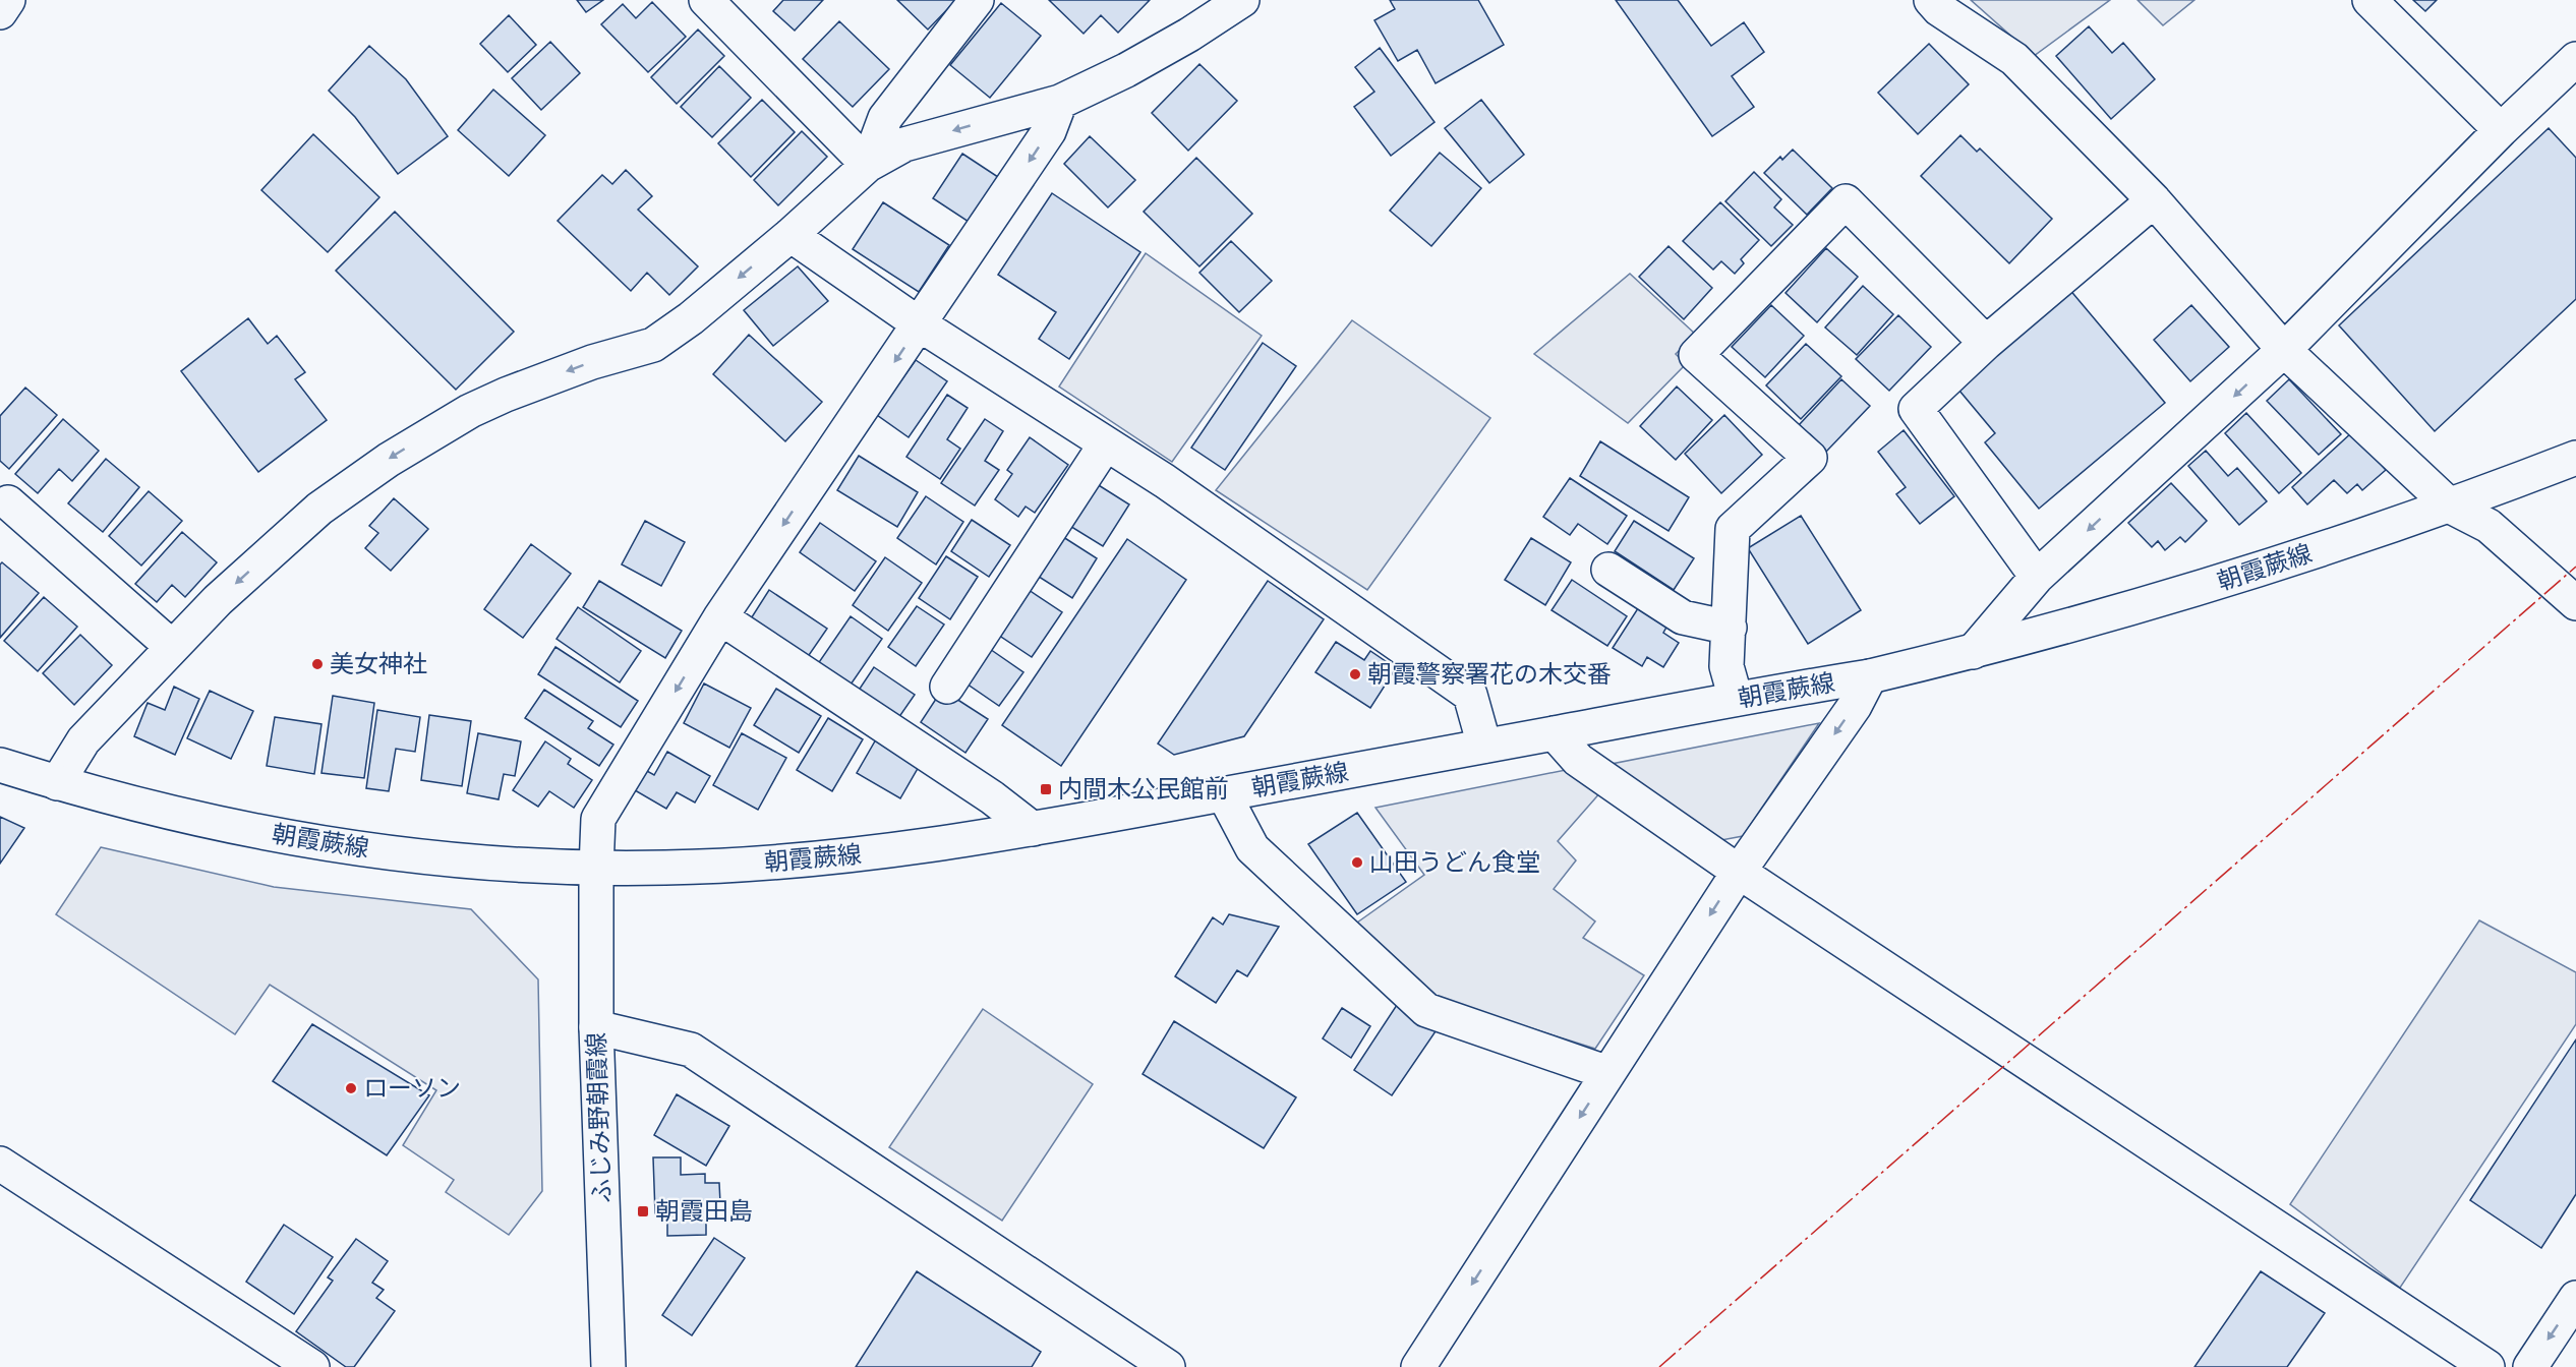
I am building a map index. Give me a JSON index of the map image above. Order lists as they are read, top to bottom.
{
  "streets": {
    "street": ["朝霞蕨線", "ふじみ野朝霞線"]
  },
  "crossings": [
    ["朝霞蕨線", "ふじみ野朝霞線"]
  ],
  "places": {
    "other": [
      "美女神社",
      "朝霞警察署花の木交番",
      "山田うどん食堂",
      "ローソン"
    ],
    "transit": ["内間木公民館前", "朝霞田島"]
  }
}
